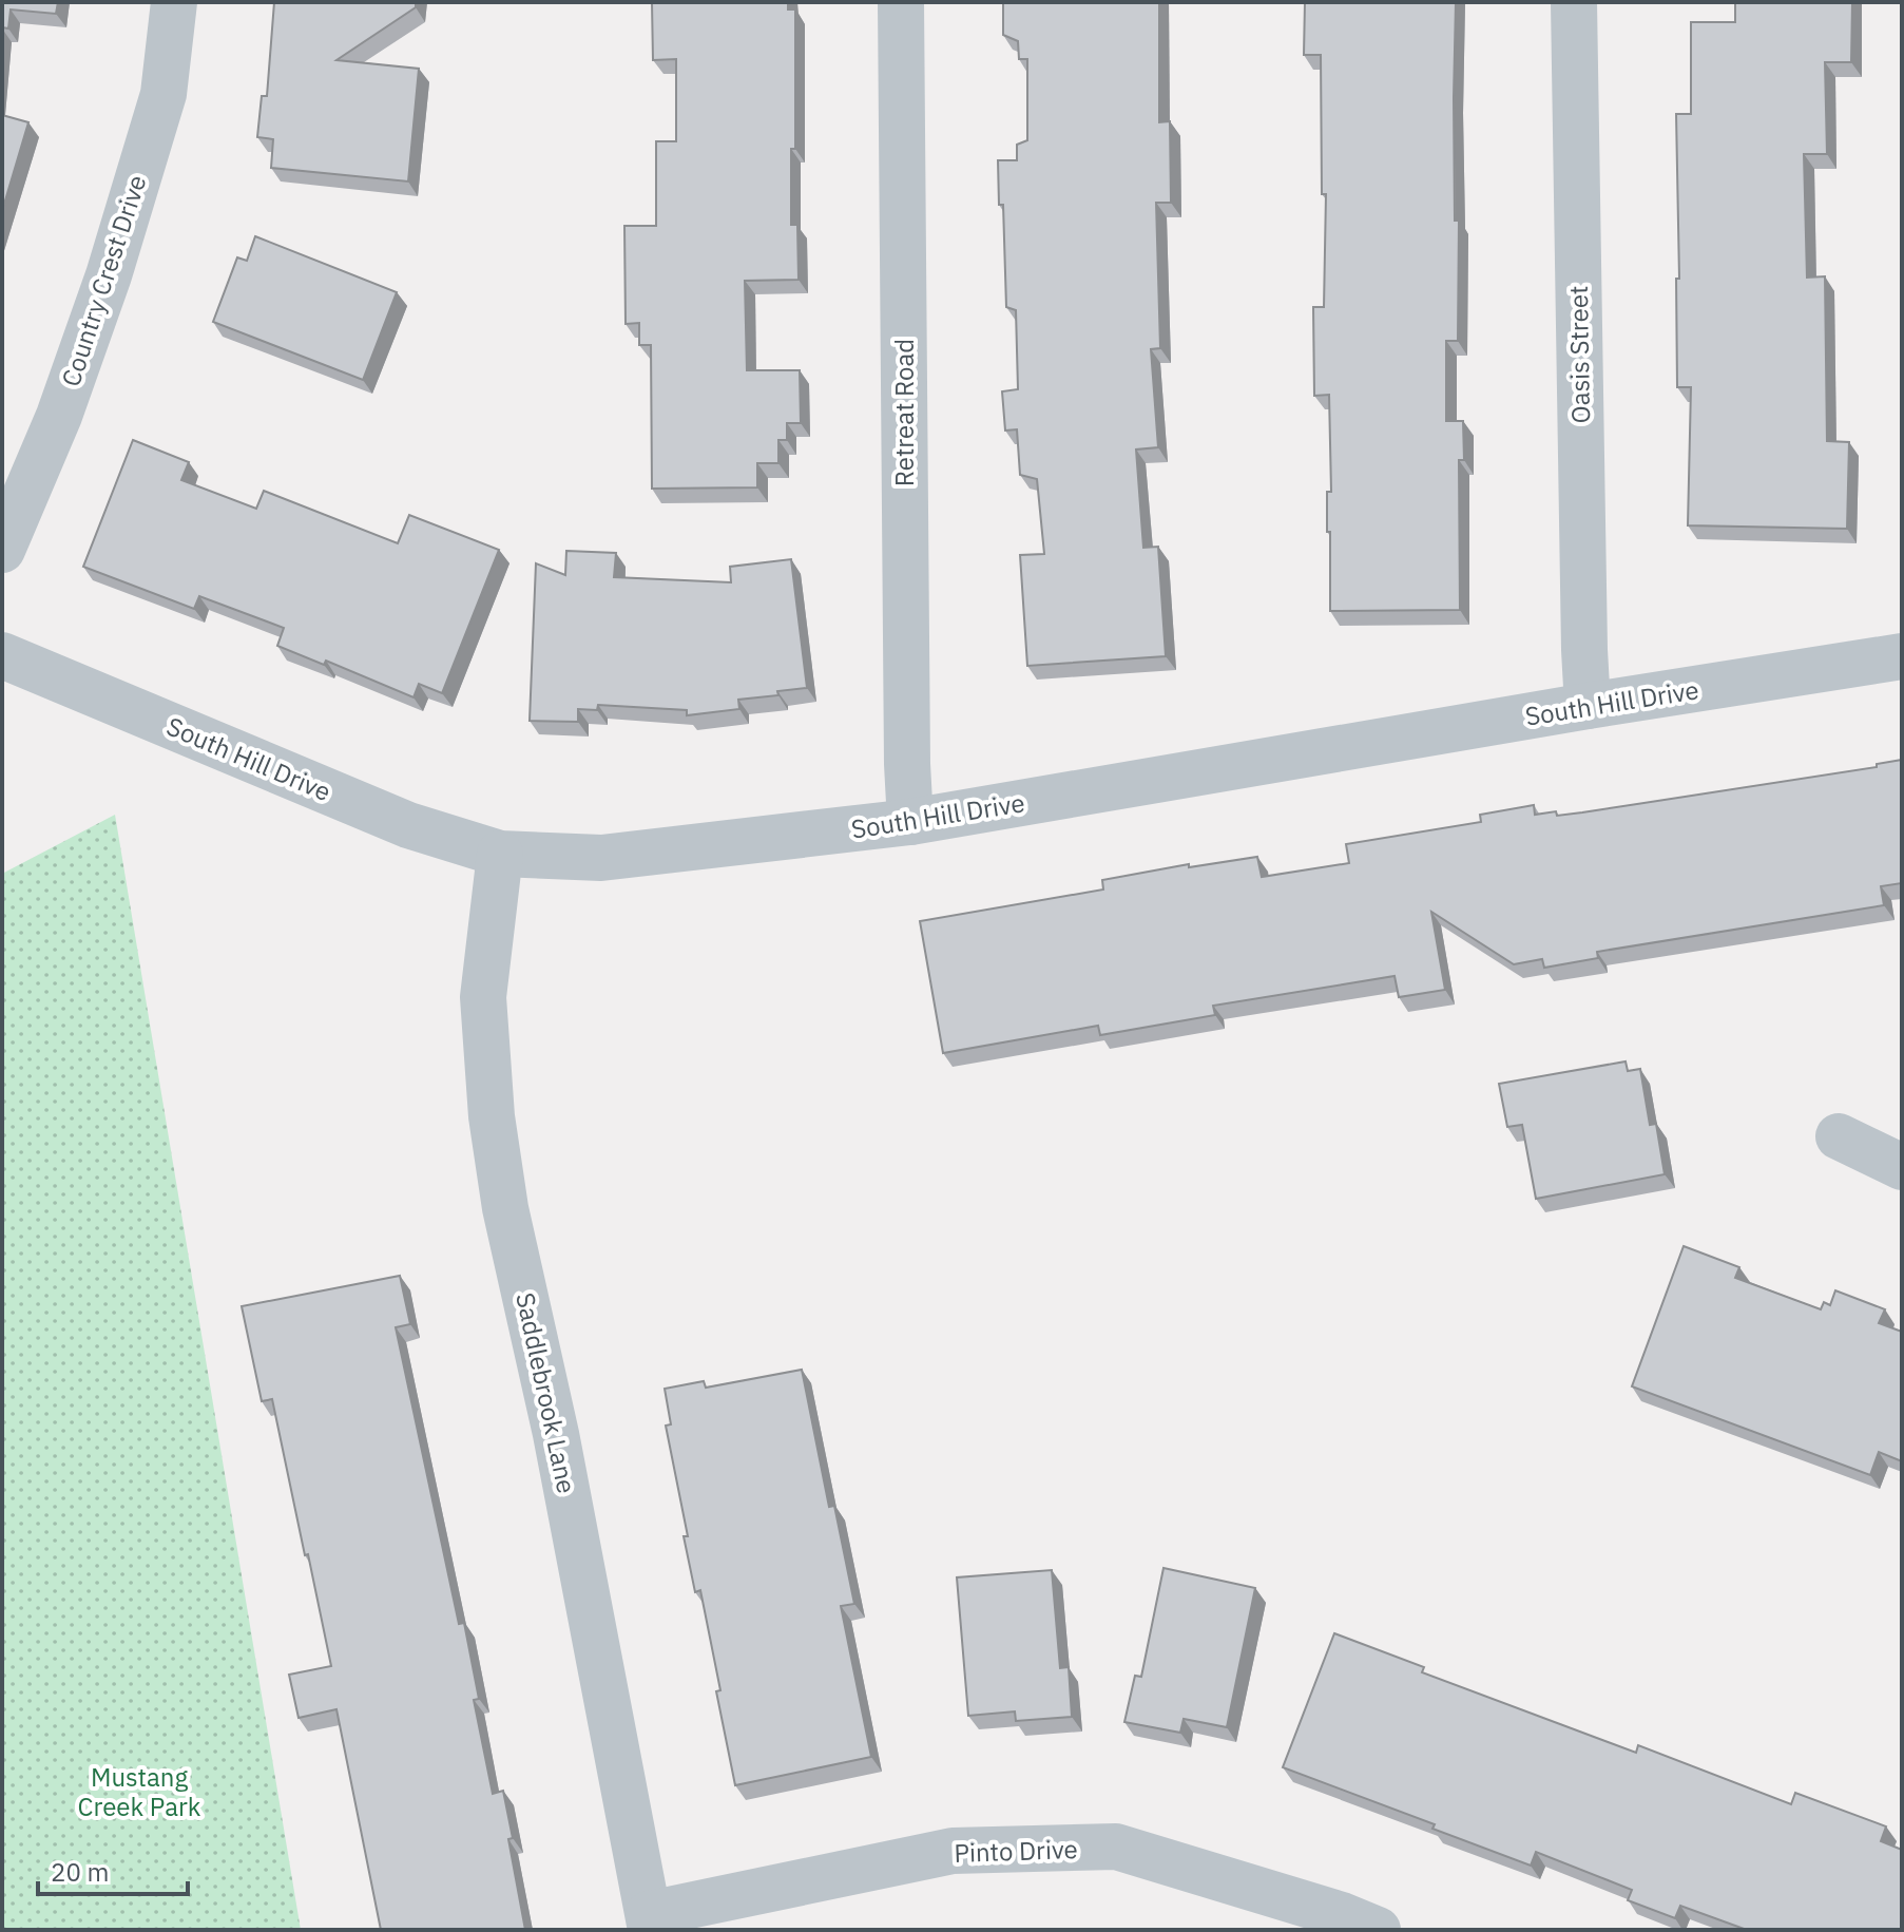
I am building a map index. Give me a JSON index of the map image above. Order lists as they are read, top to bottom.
{
  "streets": {
    "street": [
      "Country Crest Drive",
      "Oasis Street",
      "Retreat Road",
      "South Hill Drive",
      "Saddlebrook Lane",
      "Pinto Drive"
    ]
  },
  "crossings": [
    ["Oasis Street", "South Hill Drive"],
    ["Retreat Road", "South Hill Drive"],
    ["South Hill Drive", "Saddlebrook Lane"],
    ["Saddlebrook Lane", "Pinto Drive"]
  ],
  "parks": ["Mustang Creek Park"],
  "scale_bar": "20 m"
}
